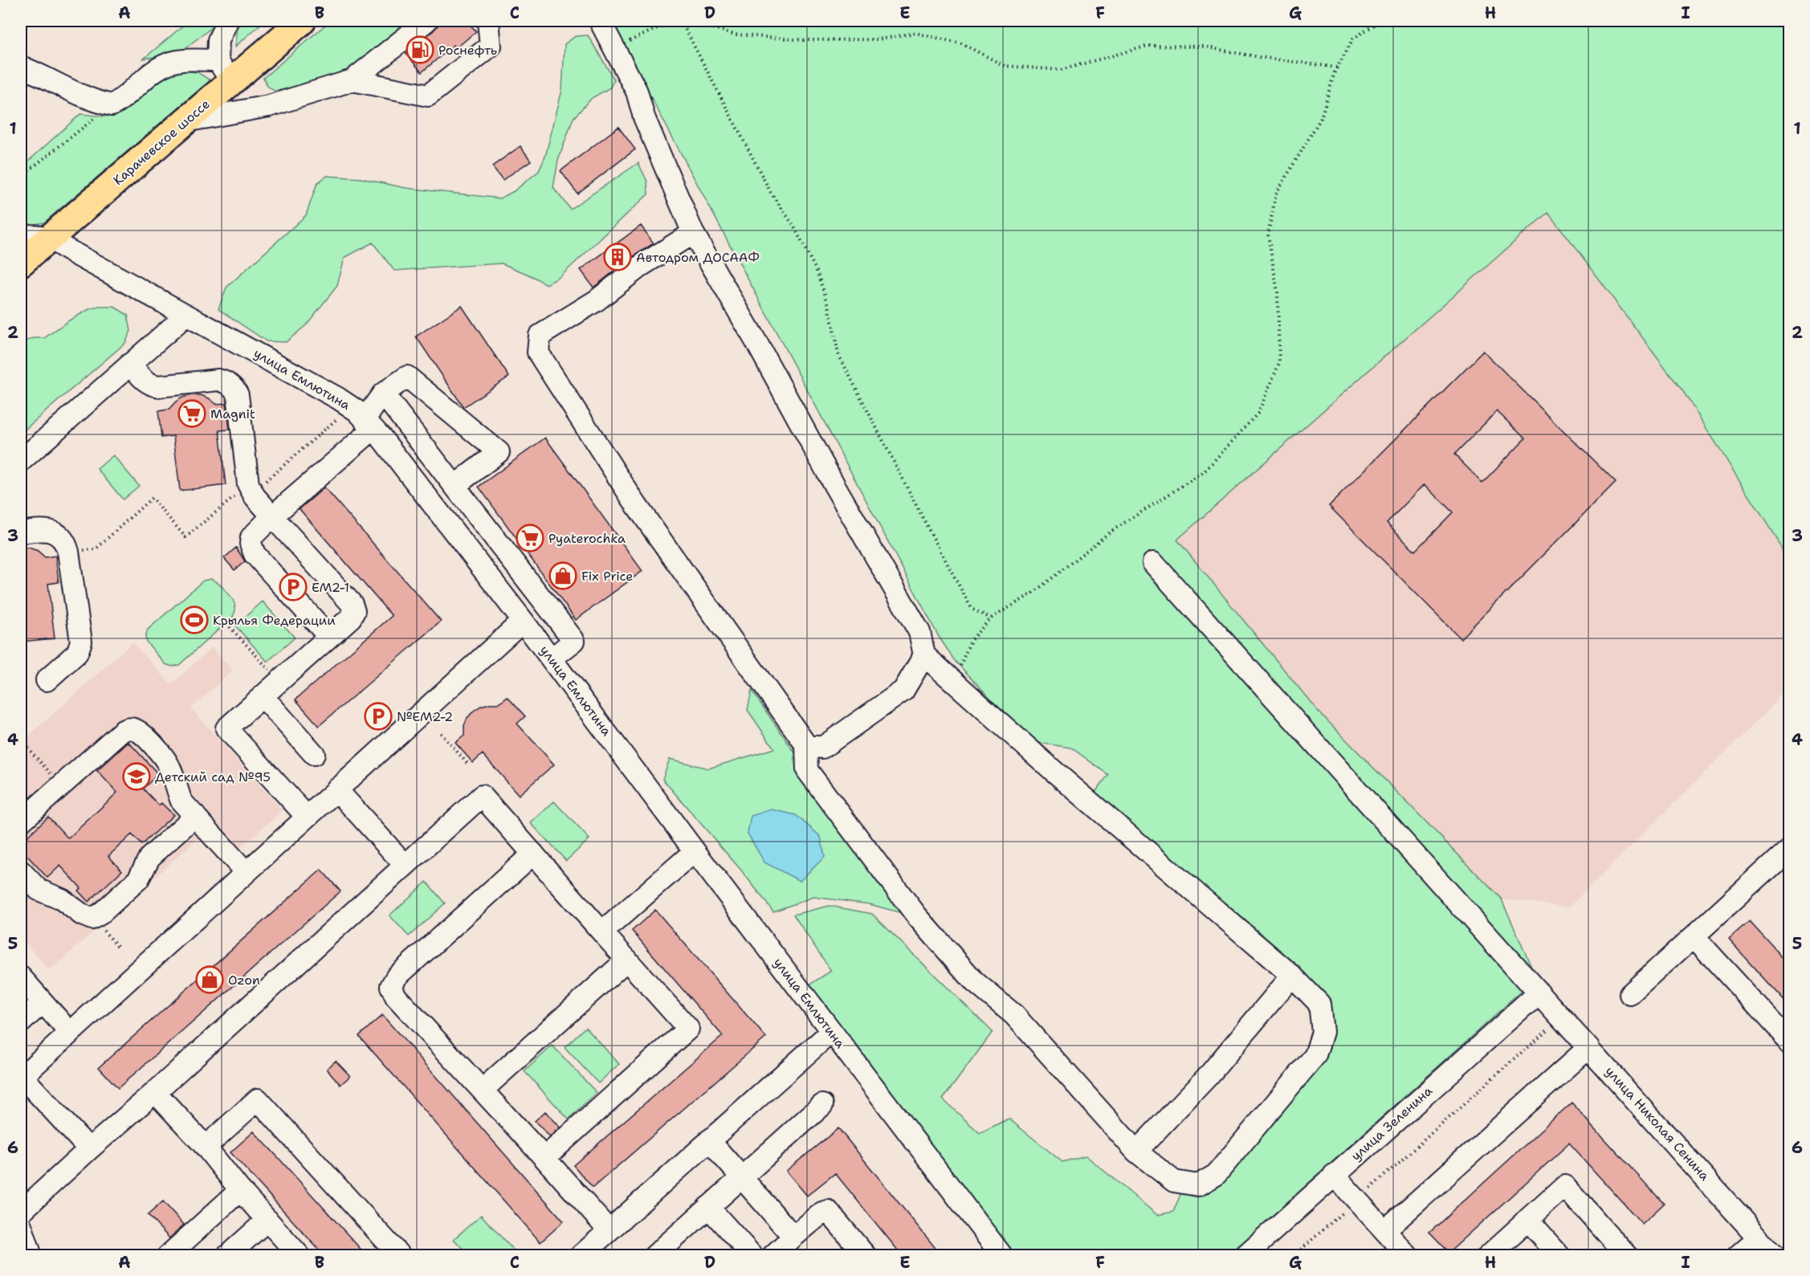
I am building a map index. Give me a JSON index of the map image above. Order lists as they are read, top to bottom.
{
  "streets": {
    "highway": ["Карачевское шоссе"],
    "street": ["улица Емлютина", "улица Зеленина", "улица Николая Сенина"]
  },
  "crossings": [
    ["Карачевское шоссе", "улица Емлютина"],
    ["улица Зеленина", "улица Николая Сенина"]
  ],
  "places": {
    "fuel station": ["Роснефть"],
    "building": ["Автодром ДОСААФ"],
    "supermarket": ["Magnit", "Pyaterochka"],
    "shop": ["Fix Price", "Ozon"],
    "parking": ["ЕМ2-1", "№ЕМ2-2"],
    "sports": ["Крылья Федерации"],
    "school or university": ["Детский сад №95"]
  },
  "grid": {
    "columns": [
      "A",
      "B",
      "C",
      "D",
      "E",
      "F",
      "G",
      "H",
      "I"
    ],
    "rows": [
      "1",
      "2",
      "3",
      "4",
      "5",
      "6"
    ]
  }
}
